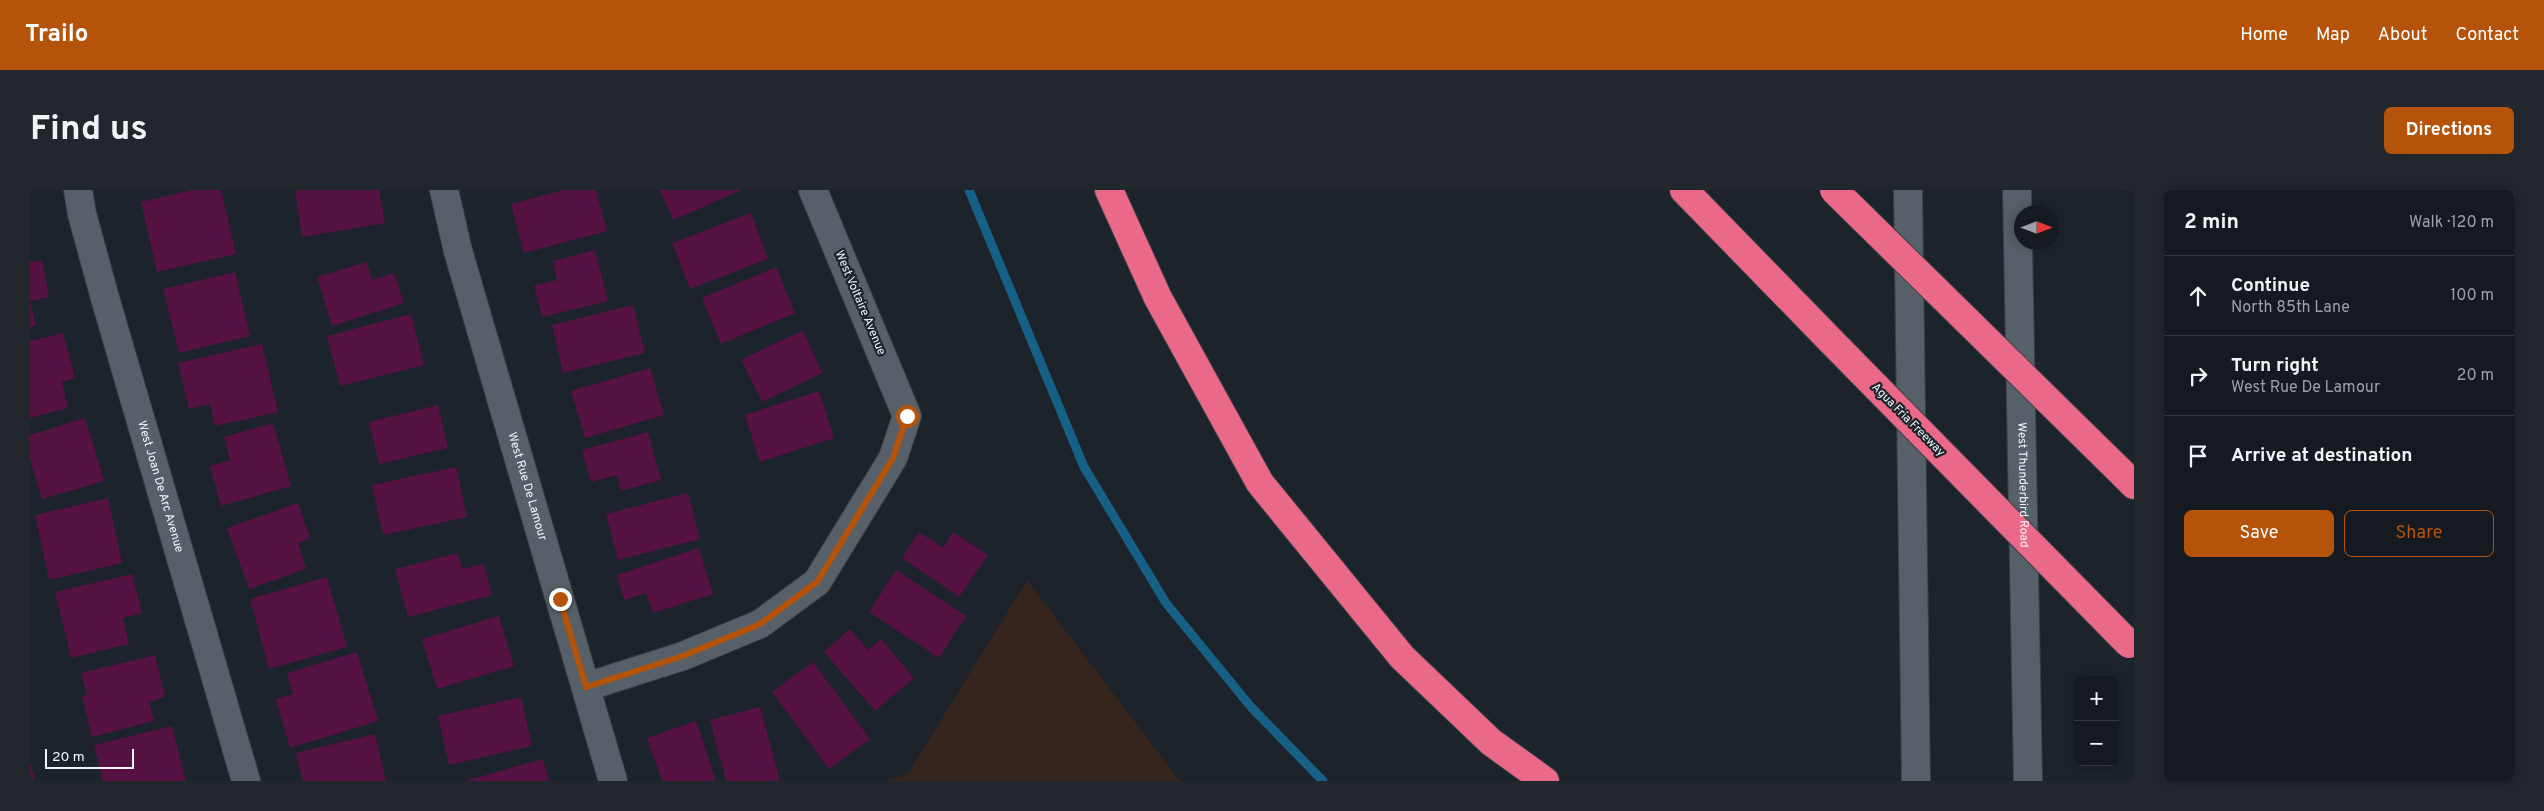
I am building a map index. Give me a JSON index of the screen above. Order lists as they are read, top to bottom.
{
  "streets": {
    "highway": ["Agua Fria Freeway"],
    "street": [
      "West Voltaire Avenue",
      "West Joan De Arc Avenue",
      "West Rue De Lamour",
      "West Thunderbird Road"
    ]
  },
  "crossings": [
    ["West Voltaire Avenue", "West Rue De Lamour"]
  ],
  "scale_bar": "20 m",
  "north": "right",
  "page": {
    "header": "Trailo",
    "nav": [
      "Home",
      "Map",
      "About",
      "Contact"
    ],
    "buttons": [
      "Directions",
      ["Save", "Share"]
    ],
    "title": "Find us",
    "heading": ["2 min", "Walk · 120 m"],
    "list": [
      ["Continue", "North 85th Lane", "100 m"],
      ["Turn right", "West Rue De Lamour", "20 m"],
      "Arrive at destination"
    ],
    "map_buttons": ["+", "−"],
    "scale": "20 m"
  }
}
